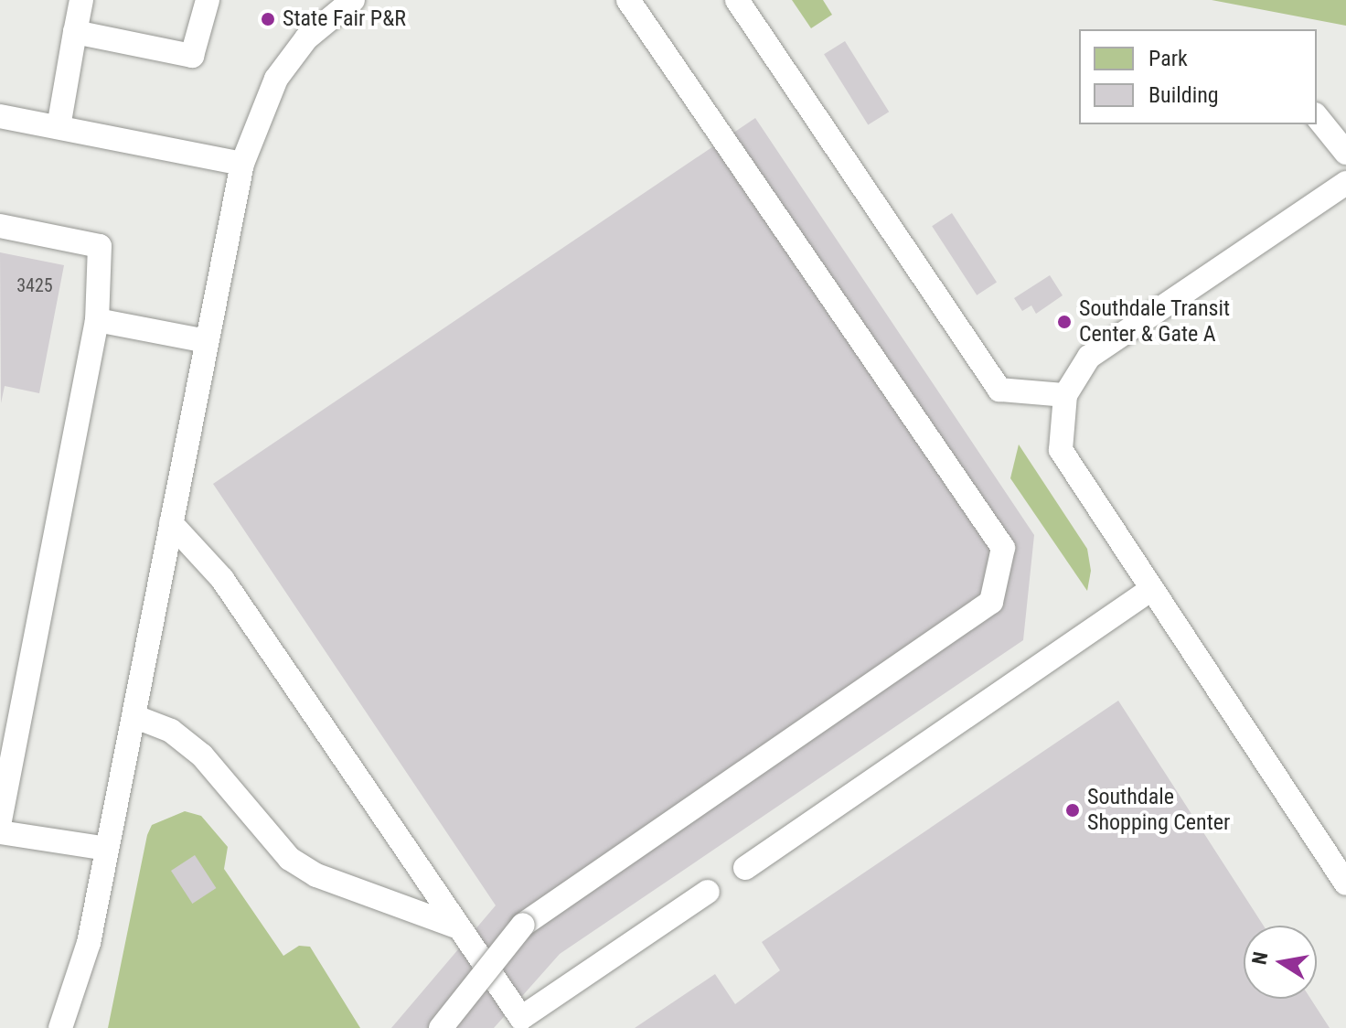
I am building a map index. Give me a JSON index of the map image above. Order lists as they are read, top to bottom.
{
  "places": ["State Fair P&R", "Southdale Transit Center & Gate A", "Southdale Shopping Center"],
  "house_numbers": ["3425"],
  "legend": ["Park", "Building"],
  "north": "left"
}
